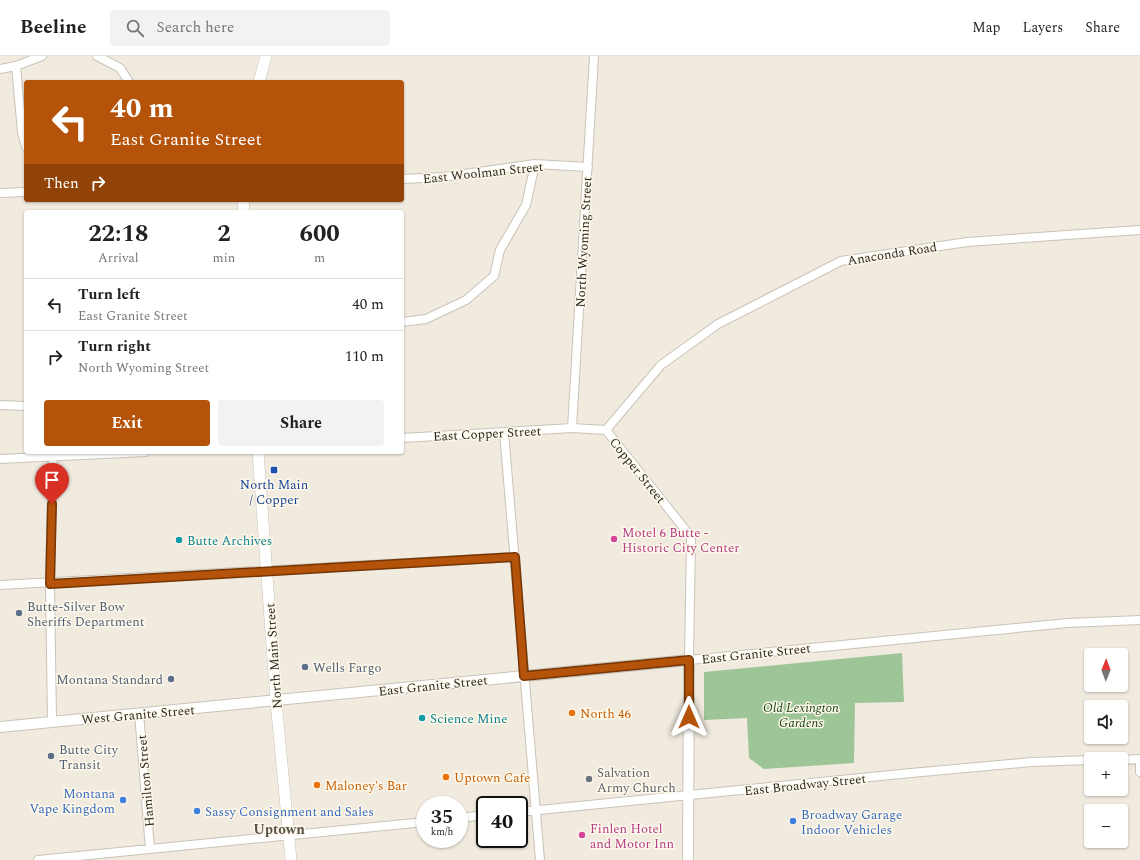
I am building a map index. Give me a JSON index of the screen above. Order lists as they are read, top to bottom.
{
  "streets": {
    "main road": ["North Main Street"],
    "street": [
      "East Woolman Street",
      "North Wyoming Street",
      "Anaconda Road",
      "East Copper Street",
      "Copper Street",
      "East Granite Street",
      "West Granite Street",
      "Hamilton Street",
      "East Broadway Street"
    ]
  },
  "crossings": [
    ["East Woolman Street", "North Wyoming Street"],
    ["North Wyoming Street", "East Copper Street"],
    ["North Wyoming Street", "Copper Street"],
    ["Anaconda Road", "Copper Street"],
    ["East Copper Street", "Copper Street"],
    ["Copper Street", "East Granite Street"],
    ["East Granite Street", "North Main Street"],
    ["East Granite Street", "West Granite Street"],
    ["North Main Street", "West Granite Street"],
    ["West Granite Street", "Hamilton Street"]
  ],
  "districts": ["Uptown"],
  "parks": ["Old Lexington Gardens"],
  "places": {
    "transit": ["North Main / Copper"],
    "other": [
      "Motel 6 Butte - Historic City Center",
      "Butte Archives",
      "Butte-Silver Bow Sheriffs Department",
      "Wells Fargo",
      "Montana Standard",
      "North 46",
      "Science Mine",
      "Butte City Transit",
      "Uptown Cafe",
      "Salvation Army Church",
      "Maloney's Bar",
      "Montana Vape Kingdom",
      "Sassy Consignment and Sales",
      "Broadway Garage Indoor Vehicles",
      "Finlen Hotel and Motor Inn"
    ]
  },
  "north": "top",
  "page": {
    "header": "Beeline",
    "search": "Search here",
    "nav": ["Map", "Layers", "Share"],
    "turn": ["40 m", "East Granite Street"],
    "then": "Then",
    "eta": [
      "22:18",
      "Arrival",
      "2",
      "min",
      "600",
      "m"
    ],
    "list": [
      {
        "name": "Turn left",
        "note": "East Granite Street",
        "value": "40 m"
      },
      {
        "name": "Turn right",
        "note": "North Wyoming Street",
        "value": "110 m"
      }
    ],
    "buttons": ["Exit", "Share"],
    "map_buttons": ["+", "−"],
    "speed": "35 km/h",
    "limit": "40"
  }
}
